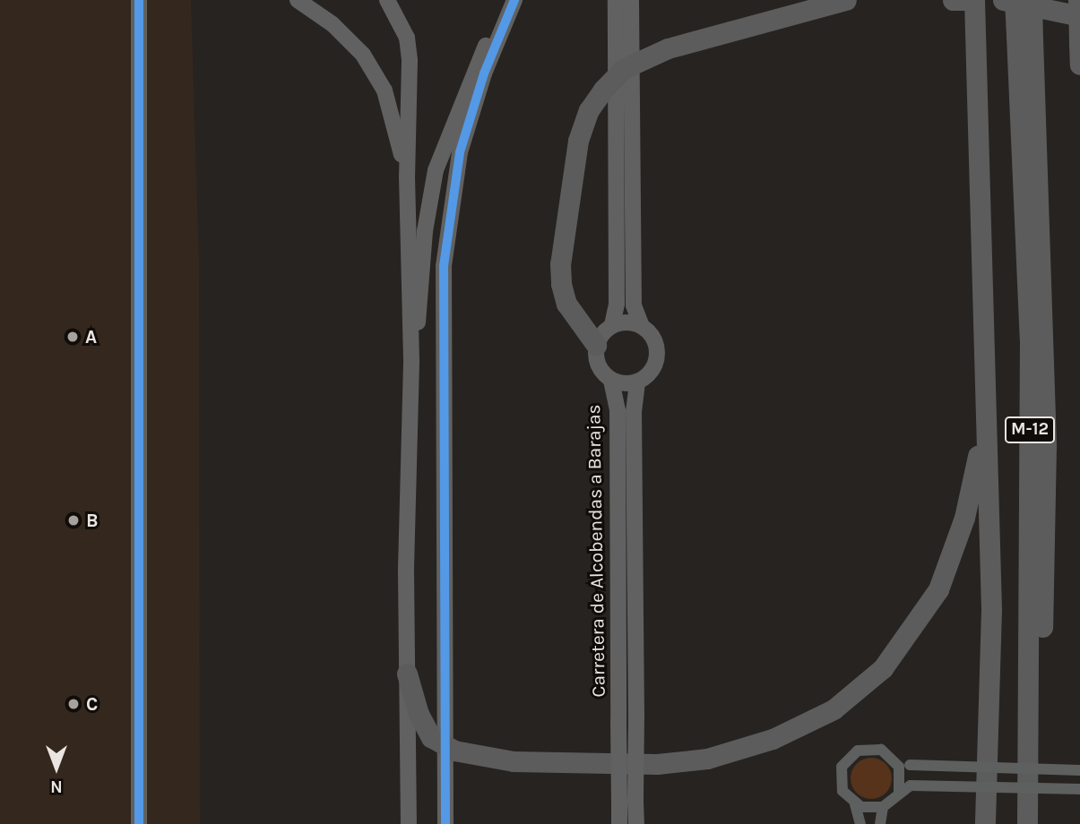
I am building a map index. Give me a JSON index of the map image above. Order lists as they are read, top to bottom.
{
  "streets": {
    "highway": ["M-12"],
    "street": ["Carretera de Alcobendas a Barajas"]
  },
  "places": ["A", "B", "C"],
  "north": "bottom"
}
